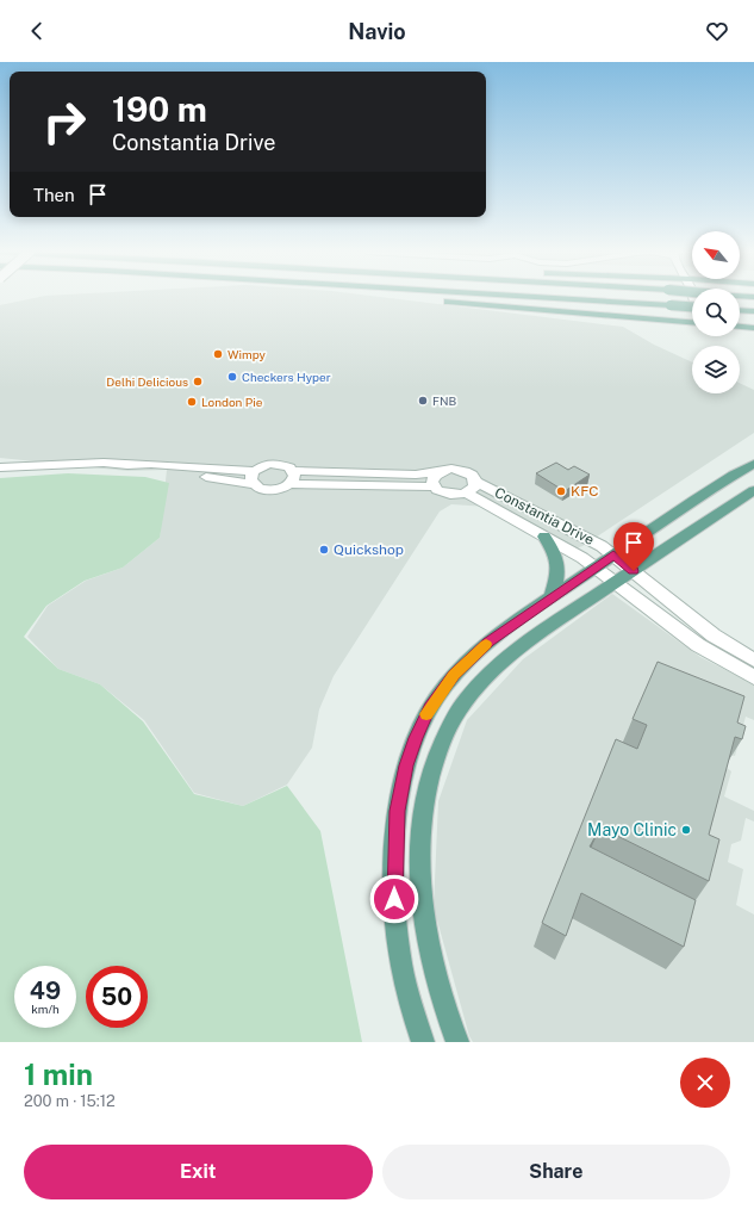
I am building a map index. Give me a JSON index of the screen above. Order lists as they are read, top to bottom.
{
  "streets": {
    "street": ["Constantia Drive"]
  },
  "places": [
    "Wimpy",
    "Checkers Hyper",
    "Delhi Delicious",
    "FNB",
    "London Pie",
    "KFC",
    "Quickshop",
    "Mayo Clinic"
  ],
  "north": "top left",
  "page": {
    "header": "Navio",
    "turn": ["190 m", "Constantia Drive"],
    "then": "Then",
    "speed": "49 km/h",
    "limit": "50",
    "heading": ["1 min", "200 m · 15:12"],
    "buttons": ["Exit", "Share"]
  }
}
